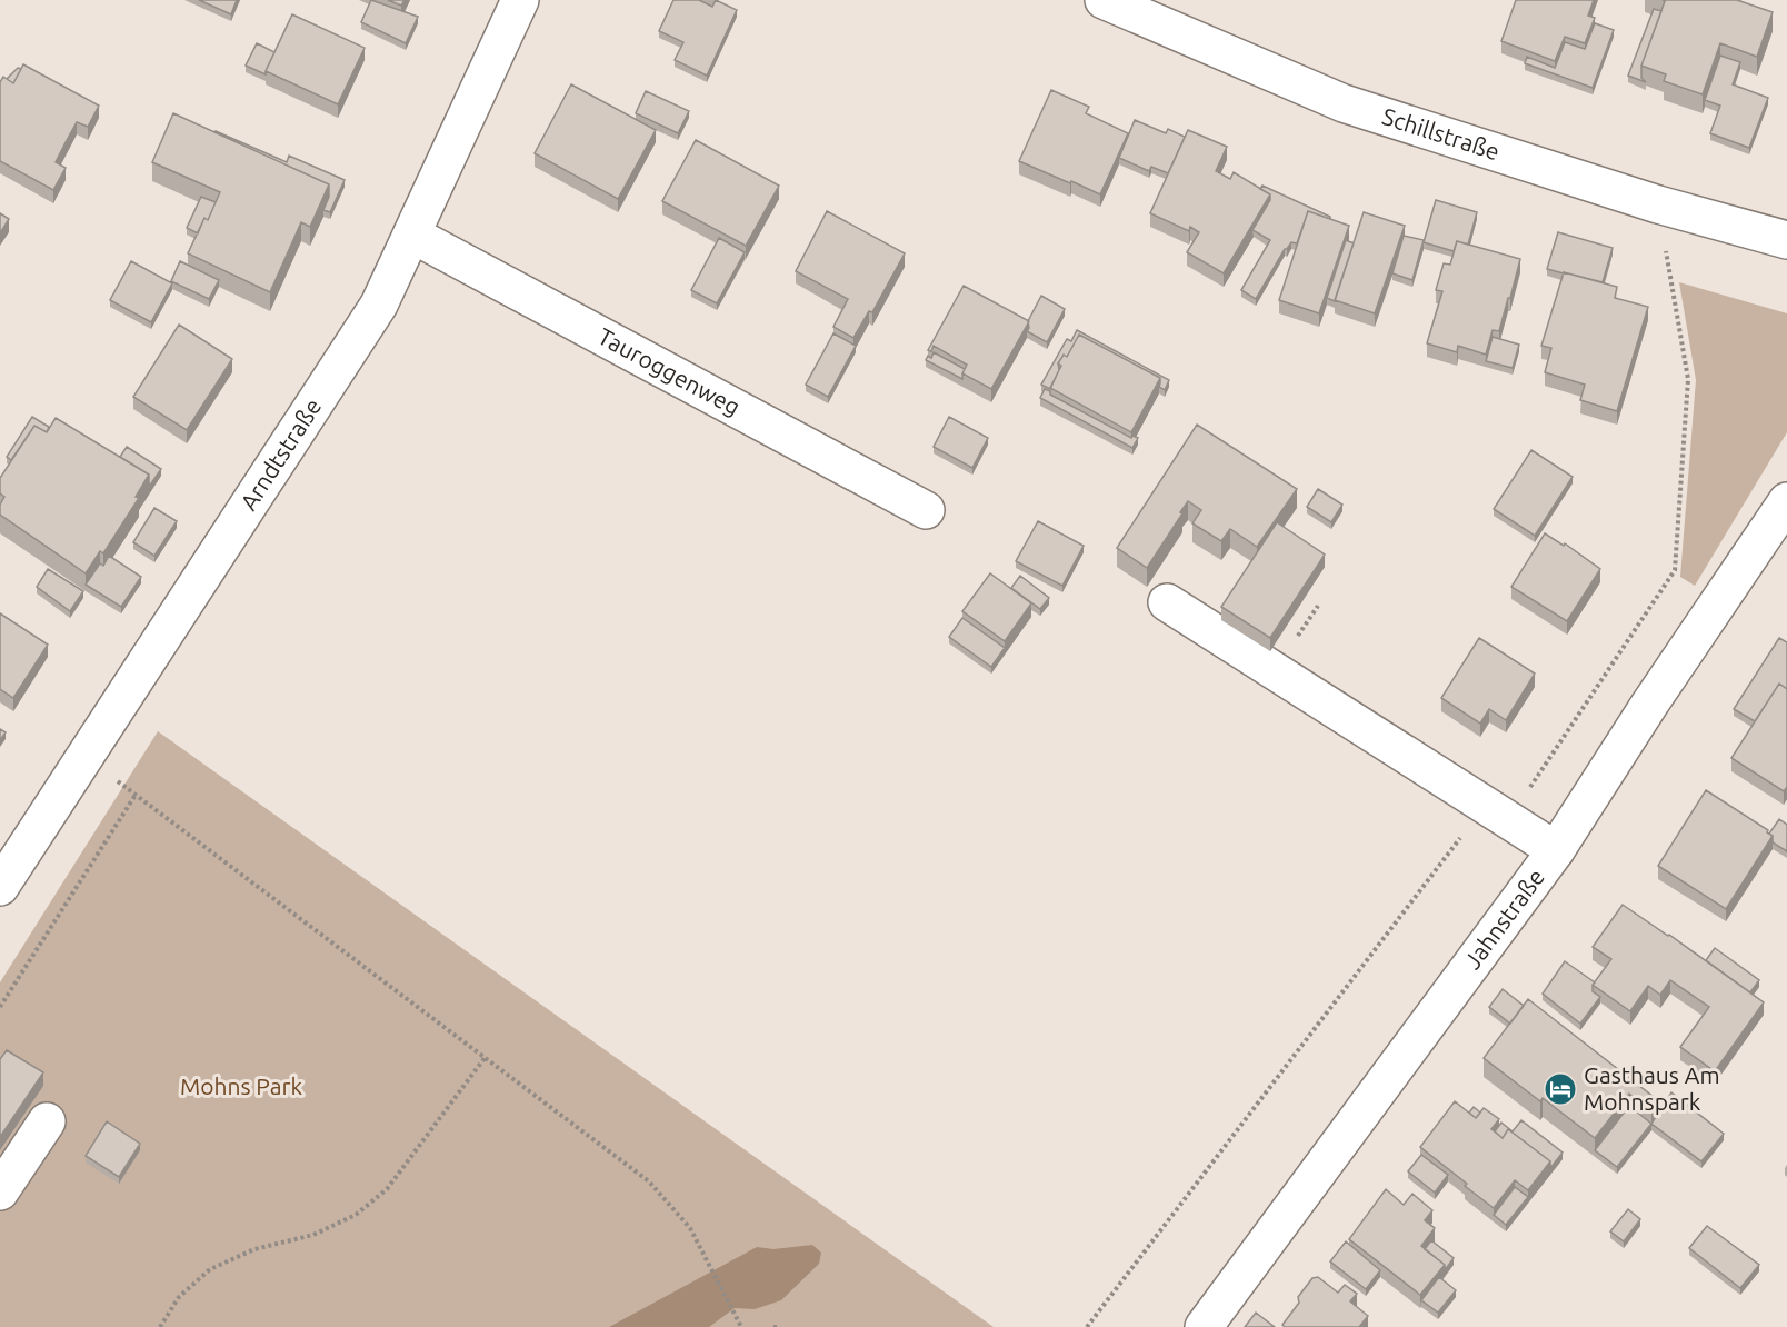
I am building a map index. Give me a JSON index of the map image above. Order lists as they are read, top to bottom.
{
  "streets": {
    "street": [
      "Schillstraße",
      "Tauroggenweg",
      "Arndtstraße",
      "Jahnstraße"
    ]
  },
  "crossings": [
    ["Tauroggenweg", "Arndtstraße"]
  ],
  "parks": ["Mohns Park"],
  "places": {
    "hotel": ["Gasthaus Am Mohnspark"]
  }
}
